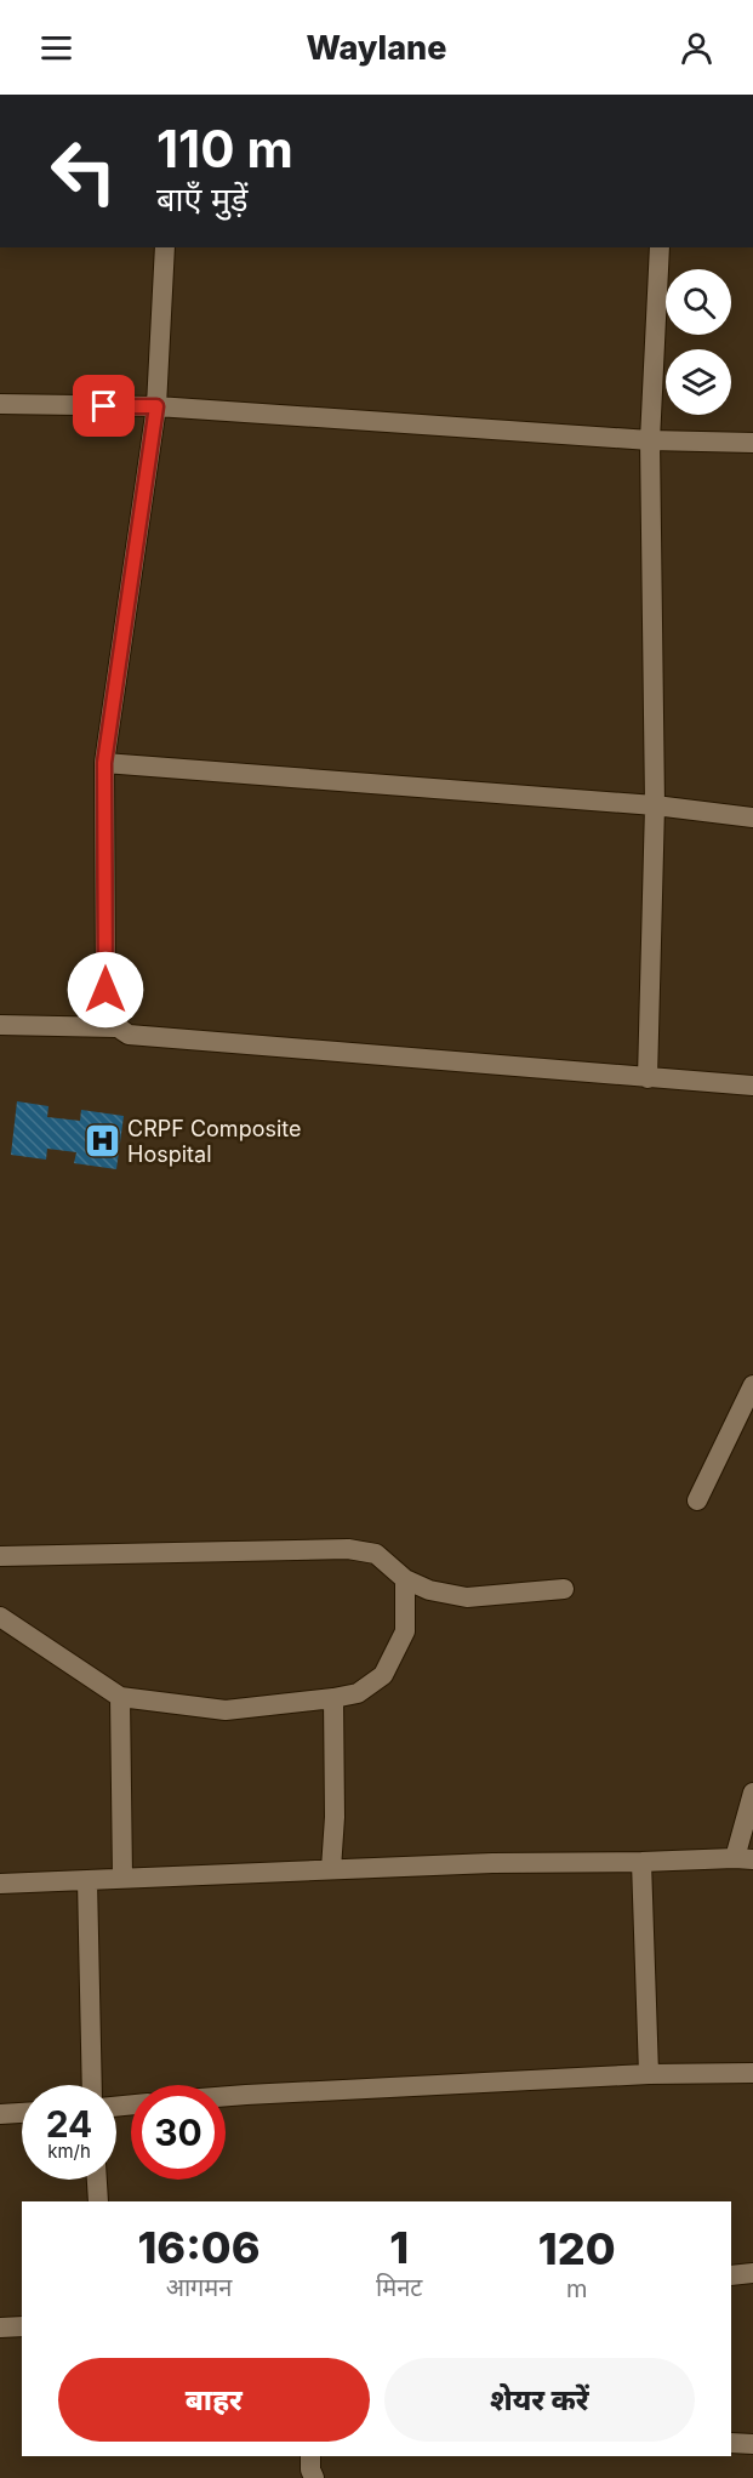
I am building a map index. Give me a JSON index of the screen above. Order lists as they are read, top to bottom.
{
  "places": {
    "hospital": ["CRPF Composite Hospital"]
  },
  "page": {
    "header": "Waylane",
    "turn": ["110 m", "बाएँ मुड़ें"],
    "speed": "24 km/h",
    "limit": "30",
    "eta": [
      "16:06",
      "आगमन",
      "1",
      "मिनट",
      "120",
      "m"
    ],
    "buttons": ["बाहर", "शेयर करें"]
  }
}
